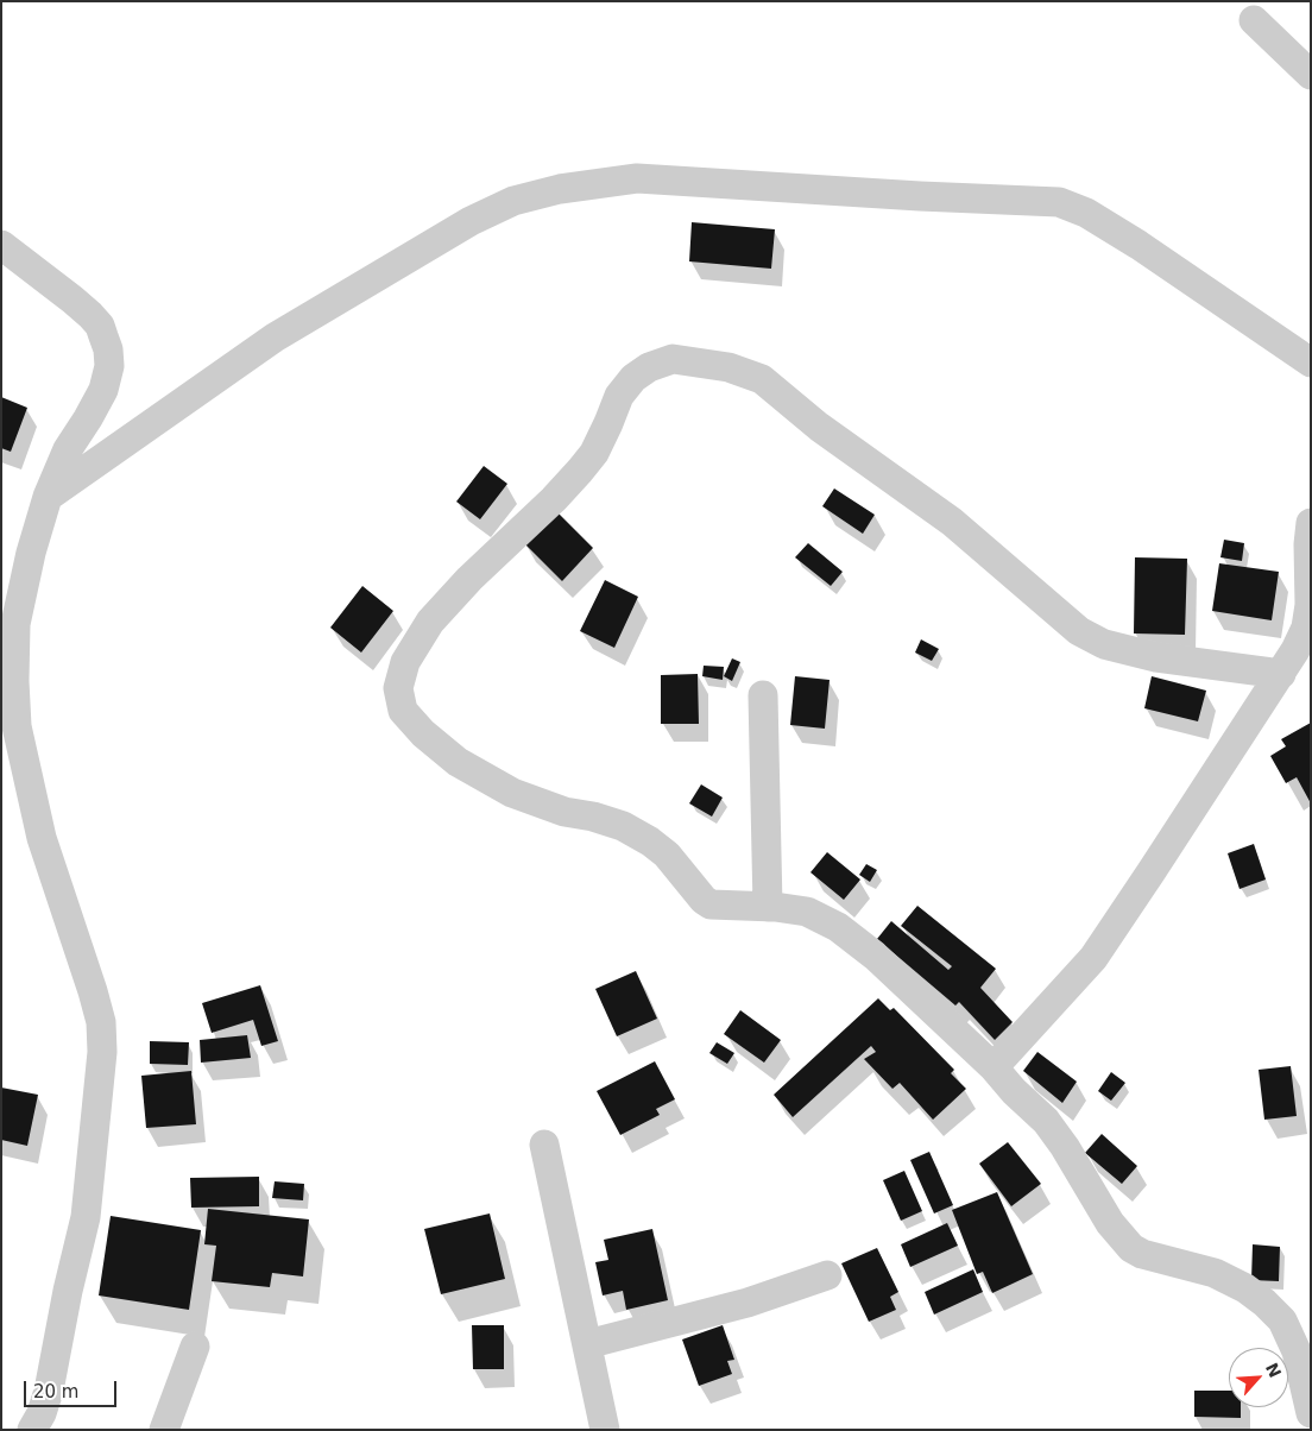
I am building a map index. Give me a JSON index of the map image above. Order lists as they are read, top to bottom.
{
  "scale_bar": "20 m",
  "north": "top right"
}
